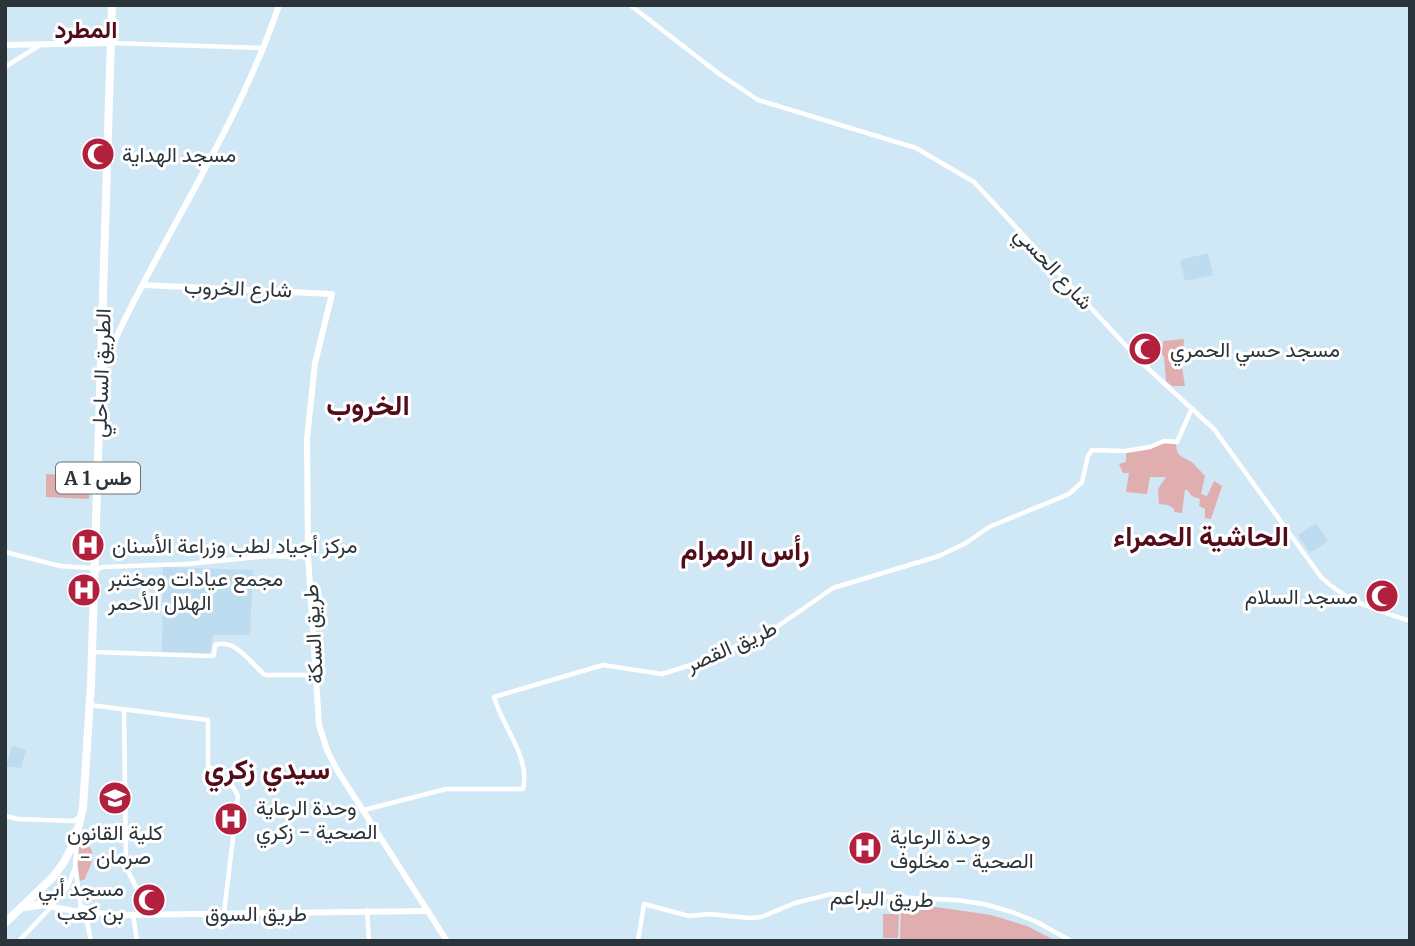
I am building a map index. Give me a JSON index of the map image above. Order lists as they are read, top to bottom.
{
  "streets": {
    "highway": ["الطريق الساحلي", "A 1 طس"],
    "main road": ["شارع الخروب", "طريق السكة", "طريق السوق"],
    "street": ["شارع الحسي", "طريق القصر", "طريق البراعم"]
  },
  "crossings": [
    ["شارع الحسي", "طريق القصر"],
    ["شارع الخروب", "طريق السكة"],
    ["الطريق الساحلي", "طريق السوق"],
    ["طريق السكة", "طريق القصر"],
    ["طريق السكة", "طريق السوق"]
  ],
  "districts": [
    "المطرد",
    "الخروب",
    "الحاشية الحمراء",
    "رأس الرمرام",
    "سيدي زكري"
  ],
  "places": {
    "mosque": [
      "مسجد الهداية",
      "مسجد حسي الحمري",
      "مسجد السلام",
      "مسجد أبي بن كعب"
    ],
    "hospital": [
      "مركز أجياد لطب وزراعة الأسنان",
      "مجمع عيادات ومختبر الهلال الأحمر",
      "وحدة الرعاية الصحية - زكري",
      "وحدة الرعاية الصحية - مخلوف"
    ],
    "school or university": ["كلية القانون - صرمان"]
  }
}
